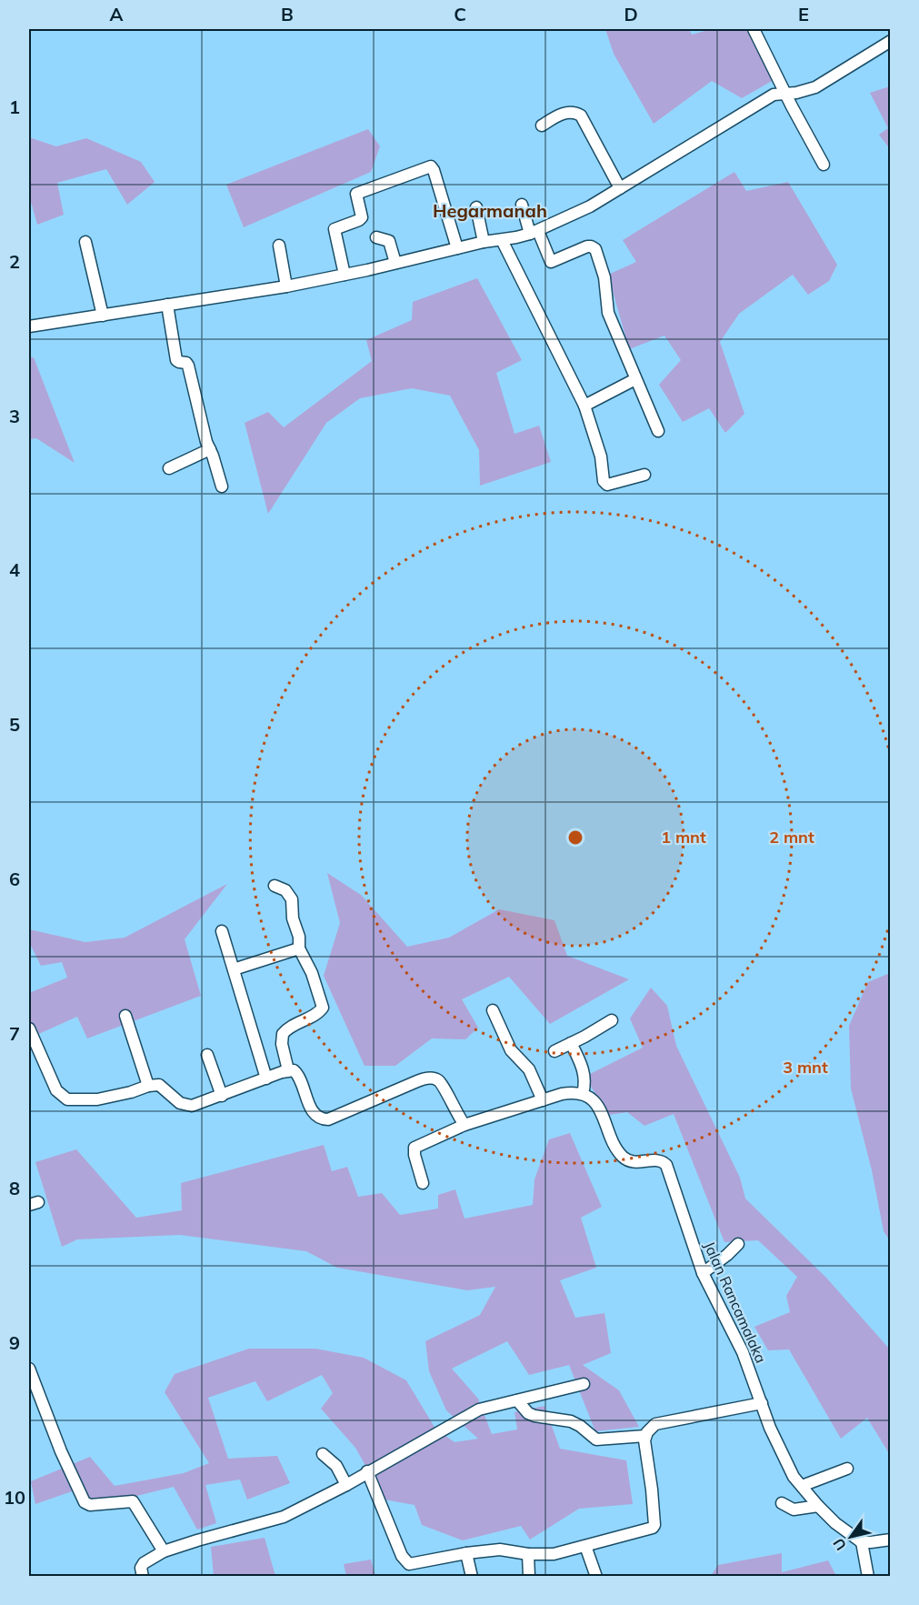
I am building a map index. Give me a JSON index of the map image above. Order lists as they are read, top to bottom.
{
  "streets": {
    "street": ["Jalan Rancamalaka"]
  },
  "districts": ["Hegarmanah"],
  "north": "bottom left",
  "grid": {
    "columns": [
      "A",
      "B",
      "C",
      "D",
      "E"
    ],
    "rows": [
      "1",
      "2",
      "3",
      "4",
      "5",
      "6",
      "7",
      "8",
      "9",
      "10"
    ]
  },
  "rings": ["1 mnt", "2 mnt", "3 mnt"]
}
